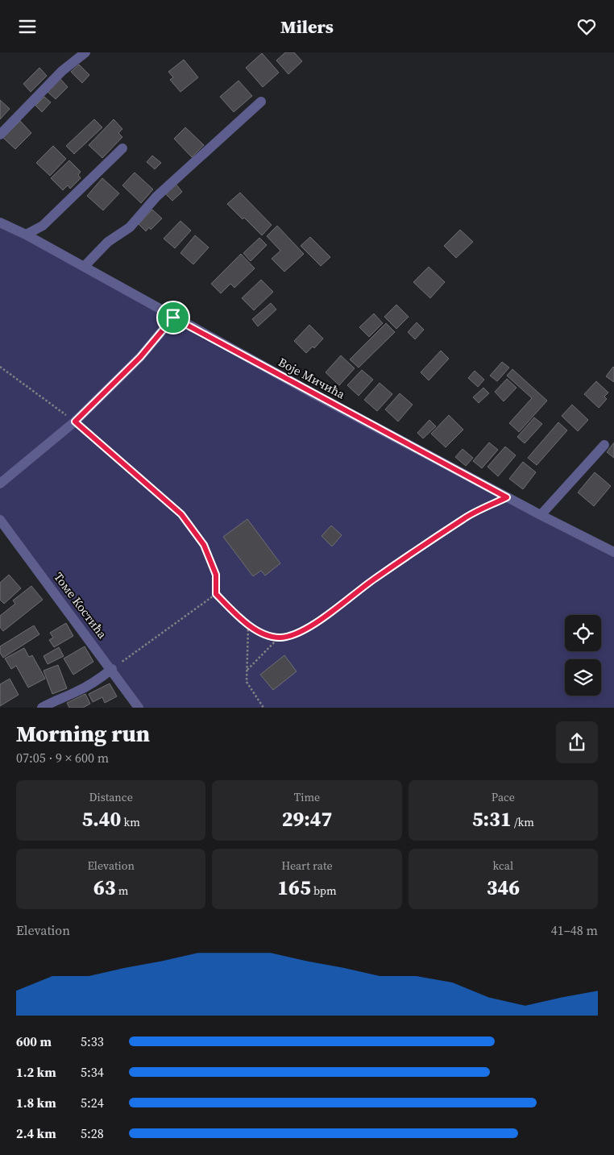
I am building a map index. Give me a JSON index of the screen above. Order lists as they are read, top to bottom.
{
  "streets": {
    "street": ["Воје Мичића", "Томе Костића"]
  },
  "page": {
    "header": "Milers",
    "heading": ["Morning run", "07:05 · 9 × 600 m"],
    "stats": [
      ["Distance", "5.40 km"],
      ["Time", "29:47"],
      ["Pace", "5:31 /km"],
      ["Elevation", "63 m"],
      ["Heart rate", "165 bpm"],
      ["kcal", "346"]
    ],
    "chart": ["Elevation", "41–48 m"],
    "list": [
      {
        "name": "600 m",
        "note": "5:33"
      },
      {
        "name": "1.2 km",
        "note": "5:34"
      },
      {
        "name": "1.8 km",
        "note": "5:24"
      },
      {
        "name": "2.4 km",
        "note": "5:28"
      }
    ]
  }
}
